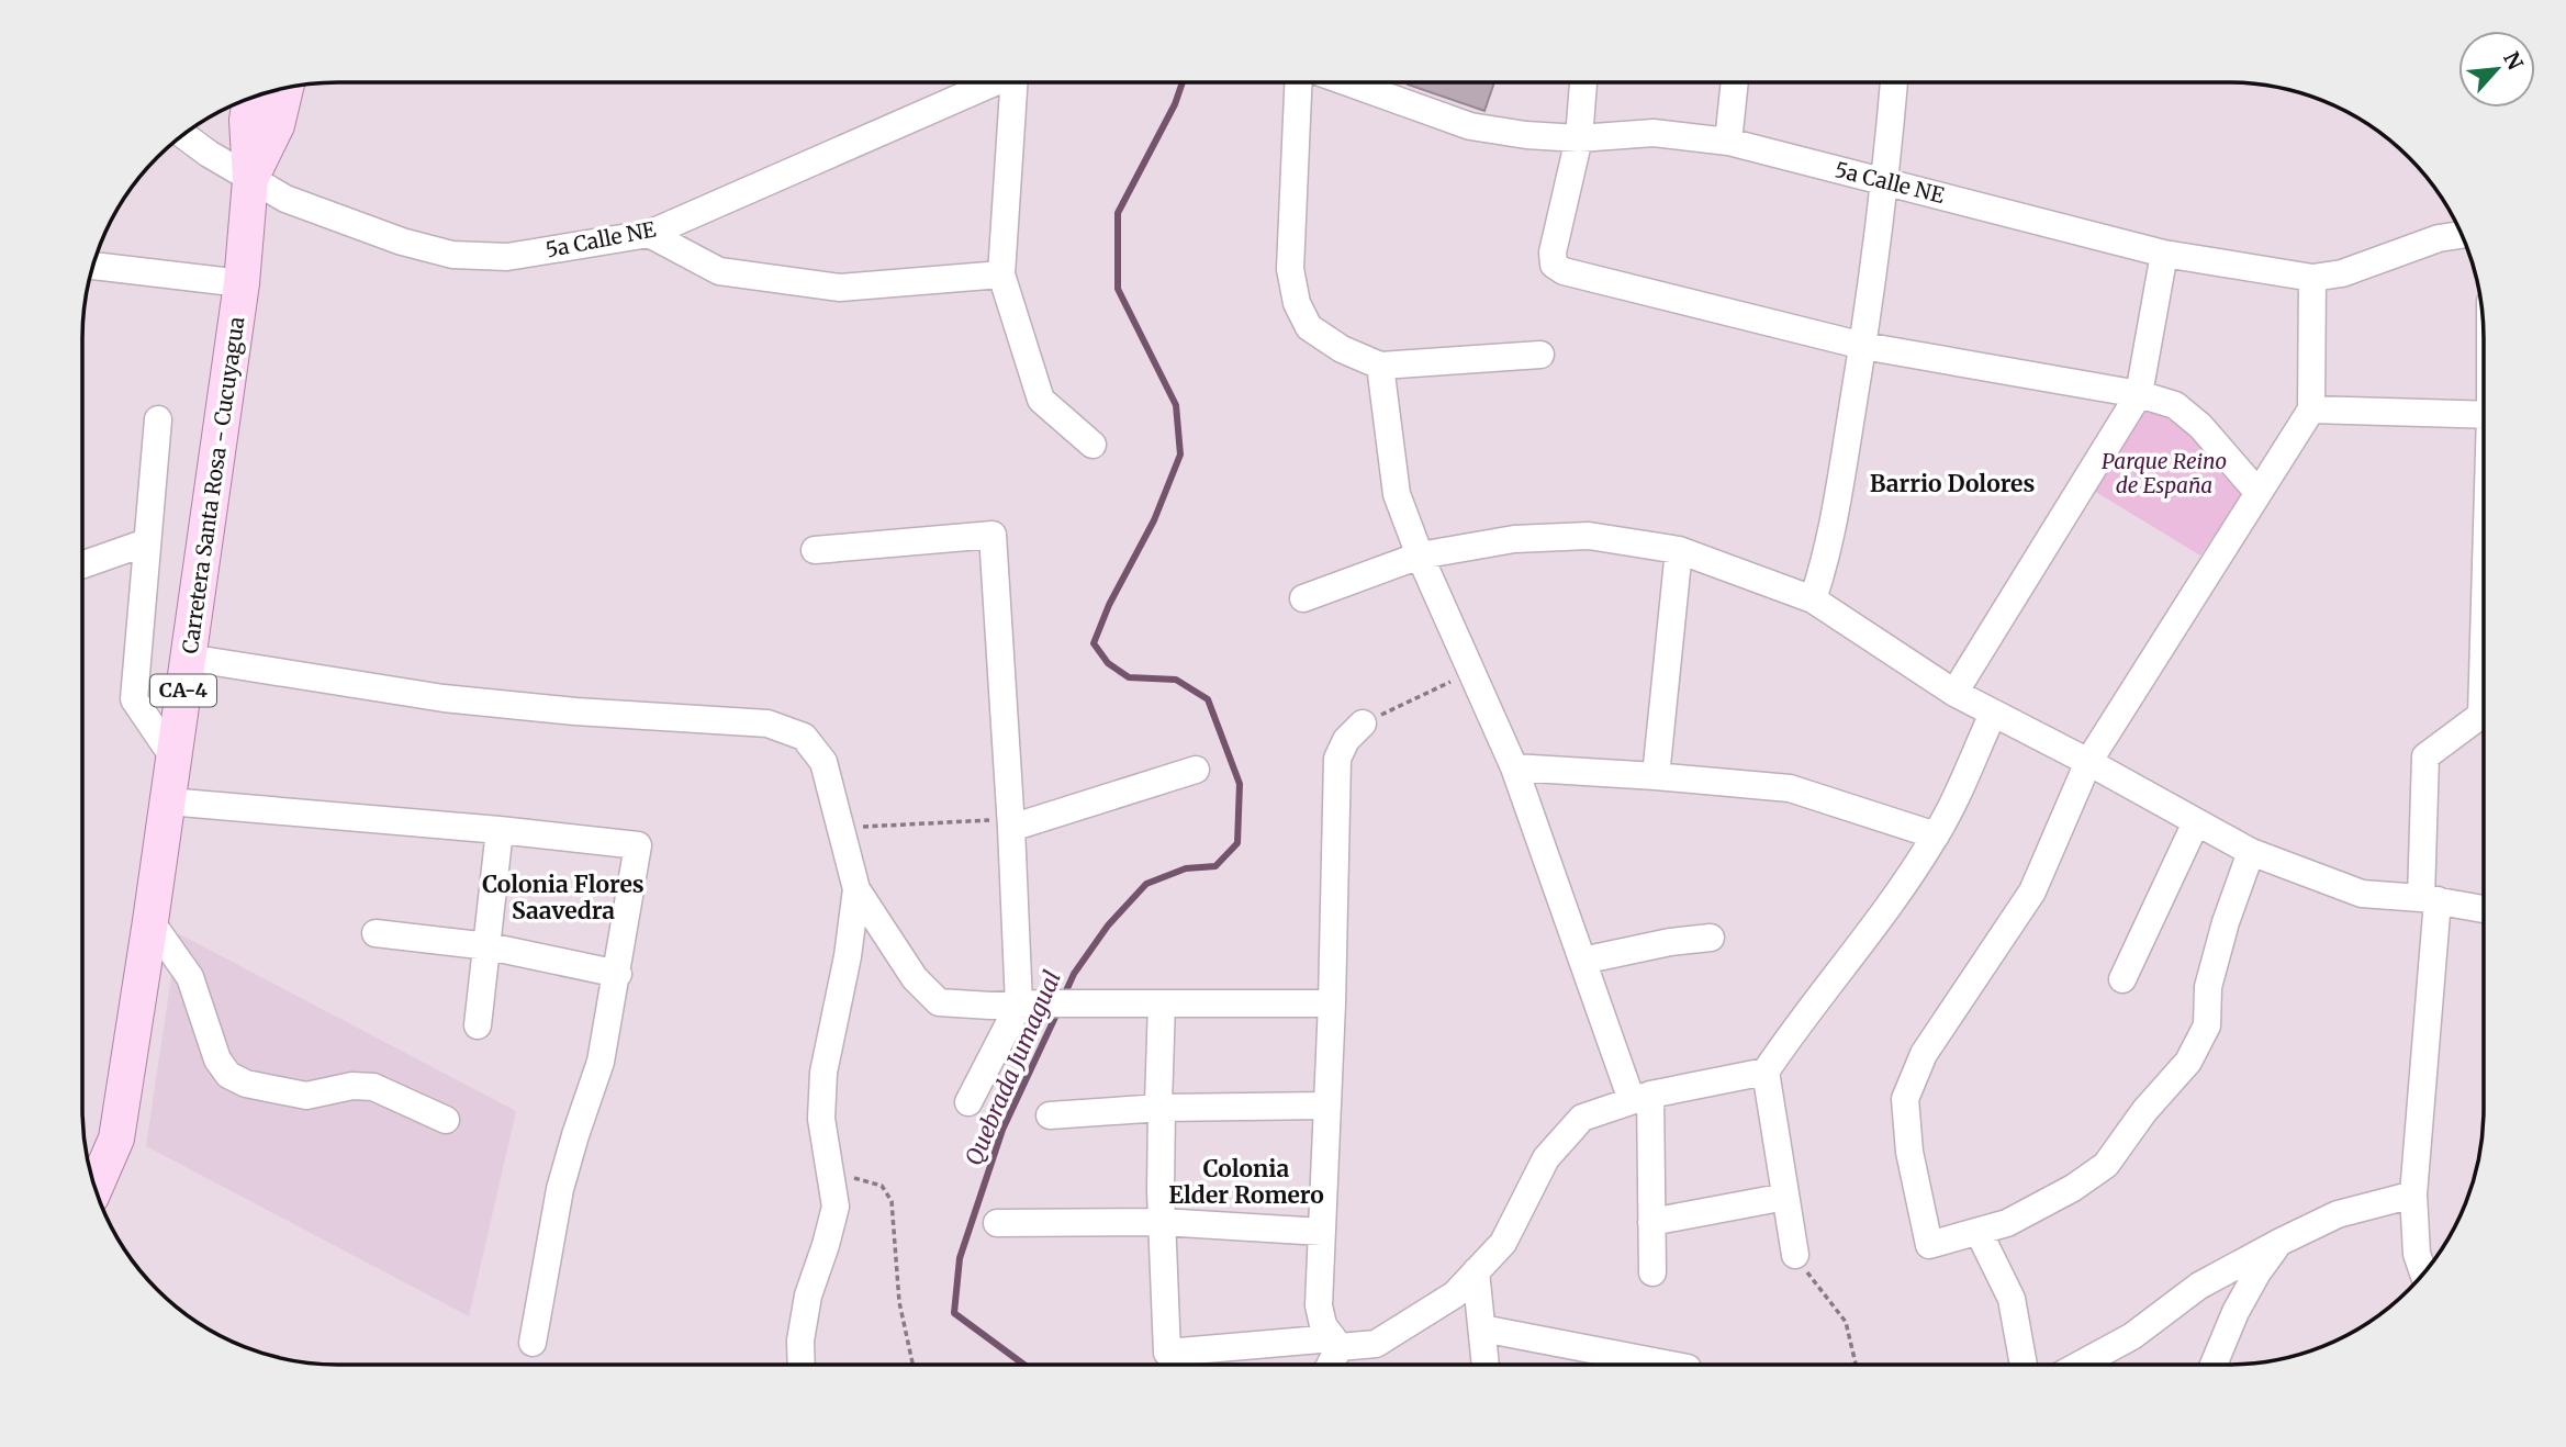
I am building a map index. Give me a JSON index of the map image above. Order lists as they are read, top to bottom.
{
  "streets": {
    "main road": ["Carretera Santa Rosa - Cucuyagua", "CA-4"],
    "street": ["5a Calle NE"]
  },
  "crossings": [
    ["5a Calle NE", "Carretera Santa Rosa - Cucuyagua"],
    ["5a Calle NE", "CA-4"],
    ["Carretera Santa Rosa - Cucuyagua", "CA-4"]
  ],
  "districts": ["Barrio Dolores", "Colonia Flores Saavedra", "Colonia Elder Romero"],
  "water": ["Quebrada Jumagual"],
  "parks": ["Parque Reino de España"],
  "north": "top right"
}
